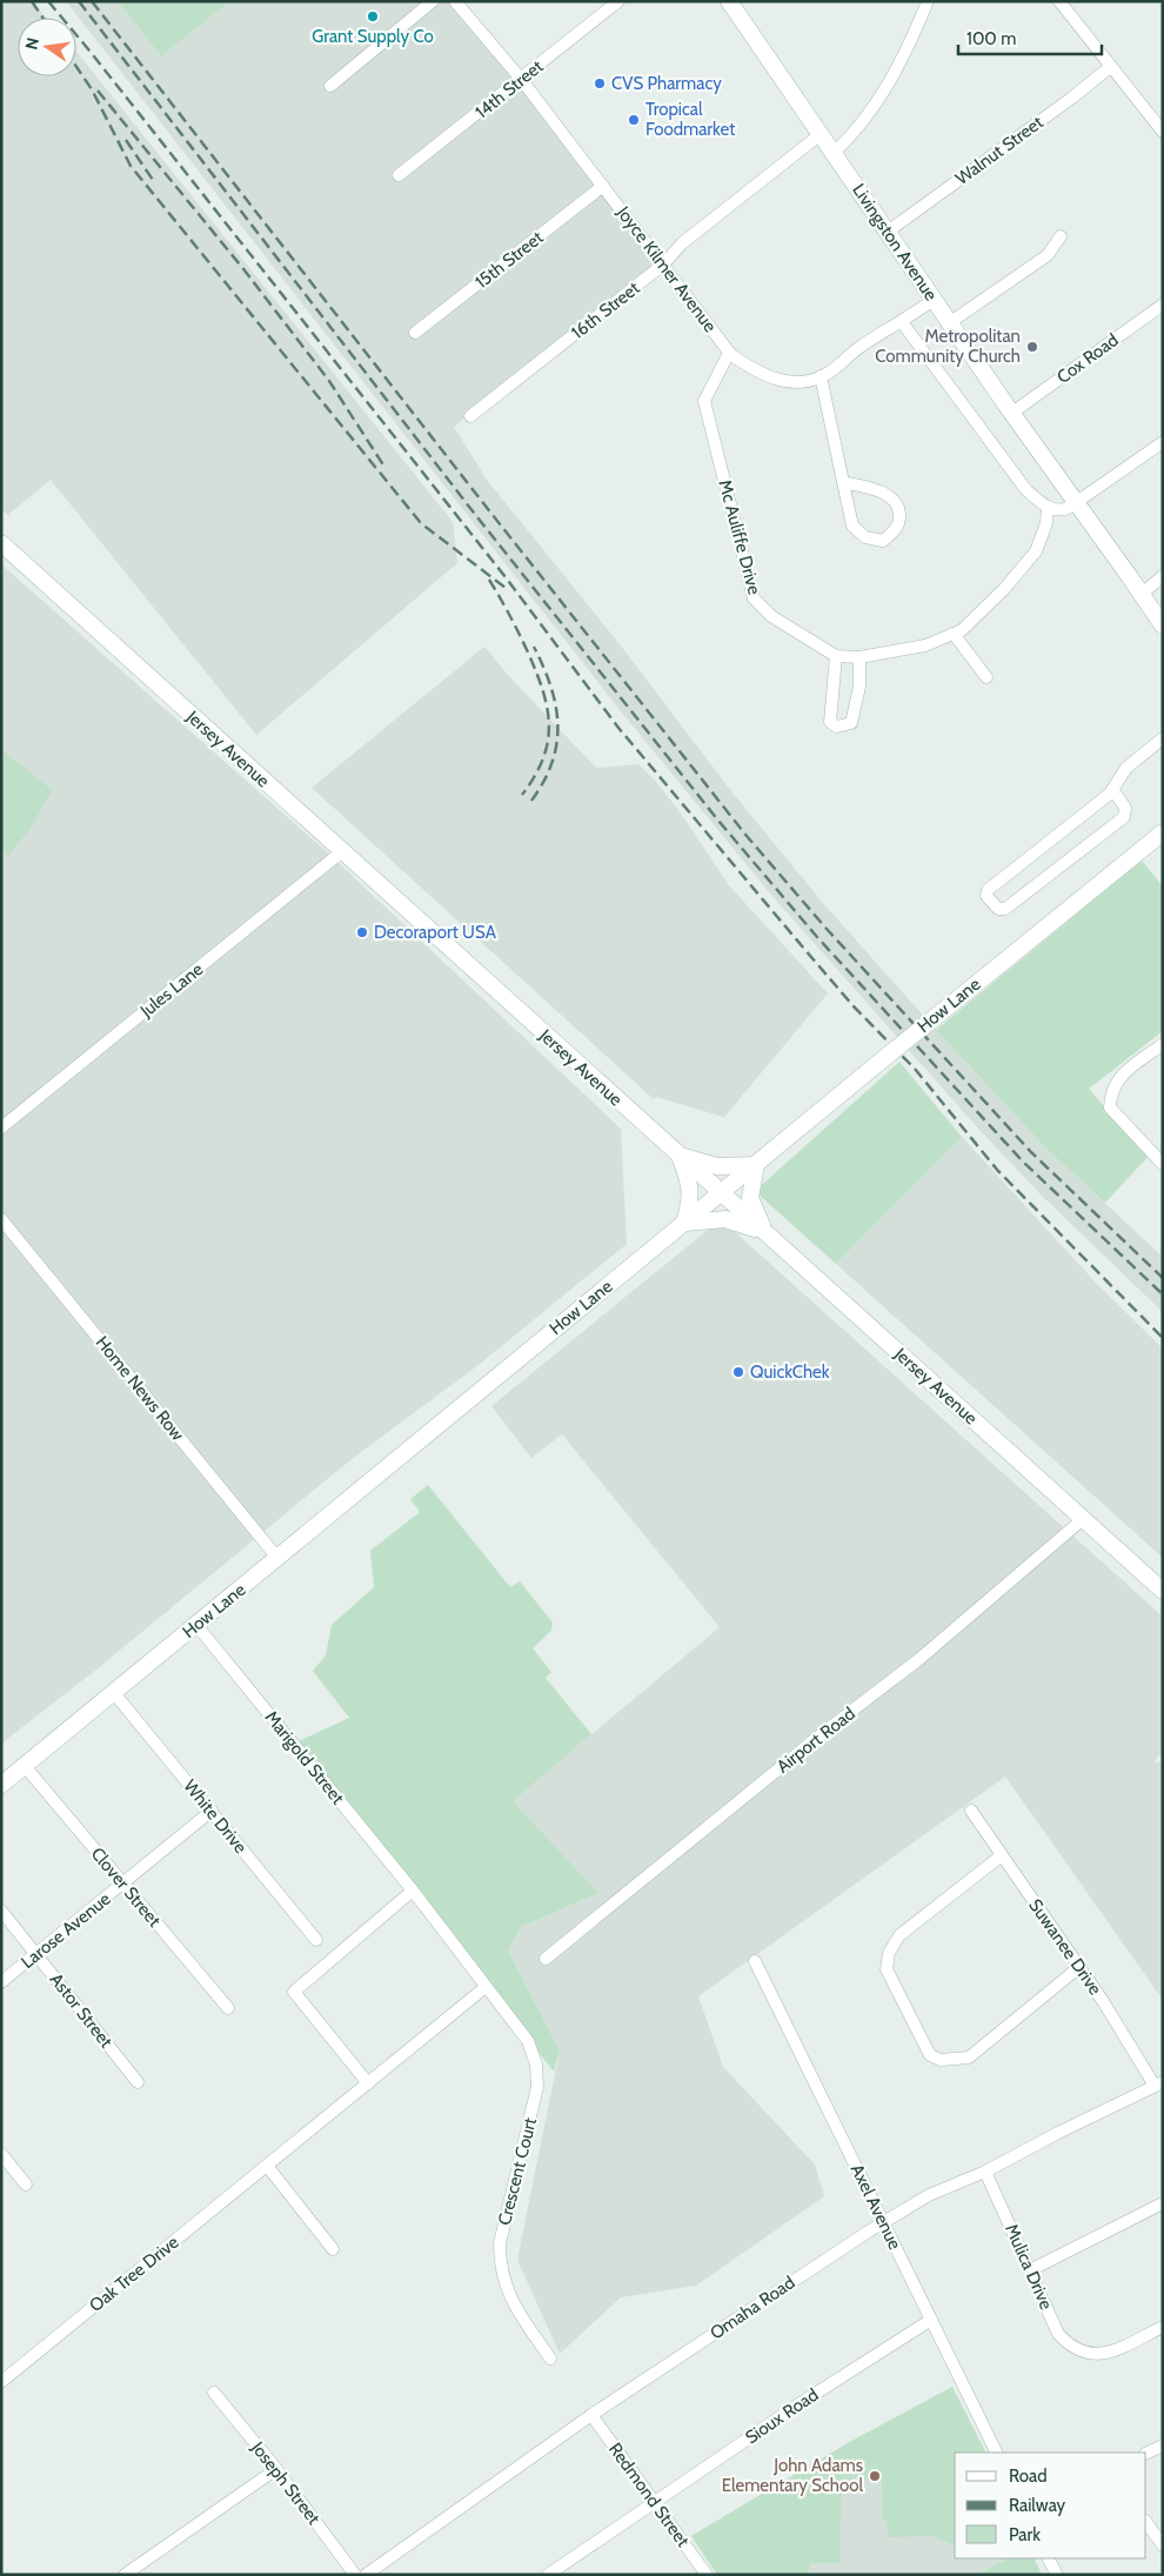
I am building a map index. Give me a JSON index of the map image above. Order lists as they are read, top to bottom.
{
  "streets": {
    "main road": ["Livingston Avenue", "Jersey Avenue", "How Lane"],
    "street": [
      "14th Street",
      "Walnut Street",
      "15th Street",
      "Joyce Kilmer Avenue",
      "16th Street",
      "Cox Road",
      "Mc Auliffe Drive",
      "Jules Lane",
      "Home News Row",
      "Airport Road",
      "Marigold Street",
      "White Drive",
      "Clover Street",
      "Larose Avenue",
      "Suwanee Drive",
      "Astor Street",
      "Crescent Court",
      "Axel Avenue",
      "Mulica Drive",
      "Oak Tree Drive",
      "Omaha Road",
      "Sioux Road",
      "Joseph Street",
      "Redmond Street"
    ]
  },
  "crossings": [
    ["14th Street", "Joyce Kilmer Avenue"],
    ["Walnut Street", "Livingston Avenue"],
    ["Livingston Avenue", "Joyce Kilmer Avenue"],
    ["Livingston Avenue", "16th Street"],
    ["Livingston Avenue", "Cox Road"],
    ["15th Street", "Joyce Kilmer Avenue"],
    ["Joyce Kilmer Avenue", "16th Street"],
    ["Joyce Kilmer Avenue", "Mc Auliffe Drive"],
    ["Jersey Avenue", "Jules Lane"],
    ["Jersey Avenue", "How Lane"],
    ["Jersey Avenue", "Airport Road"],
    ["How Lane", "Home News Row"],
    ["How Lane", "Marigold Street"],
    ["How Lane", "White Drive"],
    ["How Lane", "Clover Street"],
    ["Marigold Street", "Crescent Court"],
    ["White Drive", "Larose Avenue"],
    ["Clover Street", "Larose Avenue"],
    ["Larose Avenue", "Astor Street"],
    ["Suwanee Drive", "Omaha Road"],
    ["Axel Avenue", "Omaha Road"],
    ["Axel Avenue", "Sioux Road"],
    ["Mulica Drive", "Omaha Road"],
    ["Omaha Road", "Redmond Street"],
    ["Sioux Road", "Redmond Street"]
  ],
  "places": [
    "Grant Supply Co",
    "CVS Pharmacy",
    "Tropical Foodmarket",
    "Metropolitan Community Church",
    "Decoraport USA",
    "QuickChek",
    "John Adams Elementary School"
  ],
  "legend": ["Road", "Railway", "Park"],
  "scale_bar": "100 m",
  "north": "left"
}
